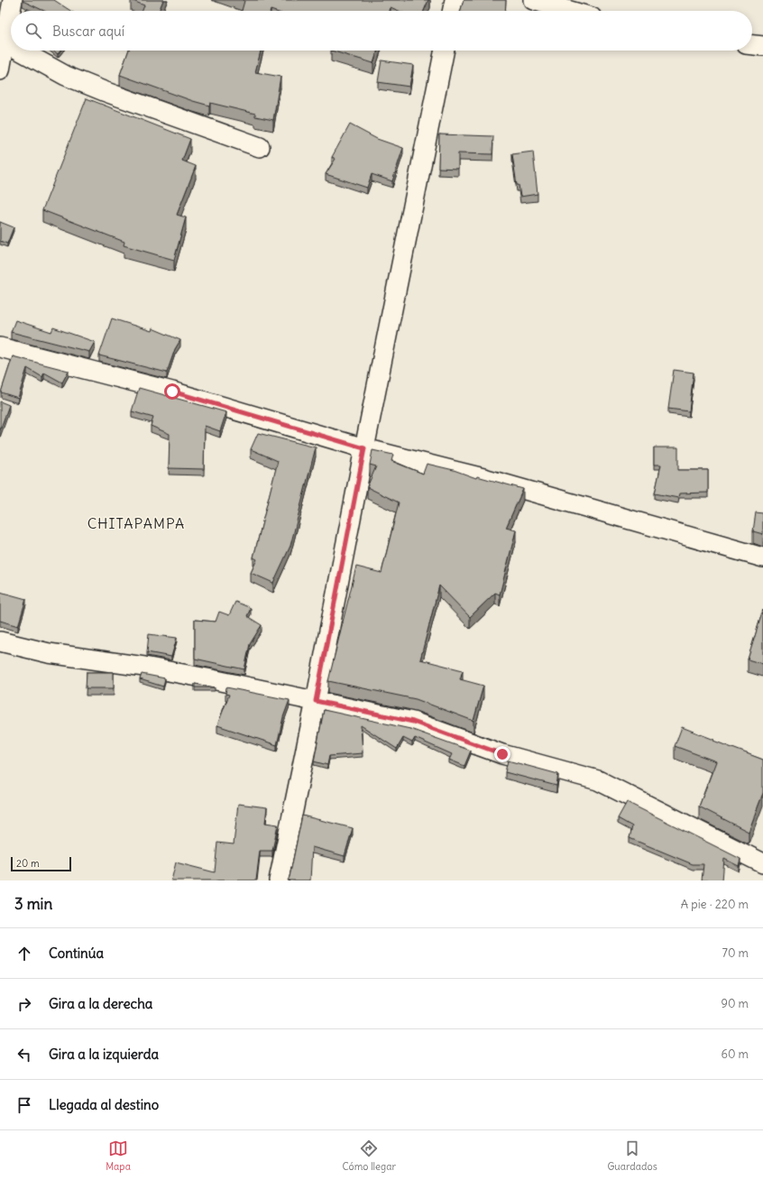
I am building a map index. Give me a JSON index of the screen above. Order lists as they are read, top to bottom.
{
  "districts": ["CHITAPAMPA"],
  "scale_bar": "20 m",
  "page": {
    "search": "Buscar aquí",
    "scale": "20 m",
    "heading": ["3 min", "A pie · 220 m"],
    "list": [
      ["Continúa", "70 m"],
      ["Gira a la derecha", "90 m"],
      ["Gira a la izquierda", "60 m"],
      "Llegada al destino"
    ],
    "nav": ["Mapa", "Cómo llegar", "Guardados"]
  }
}
